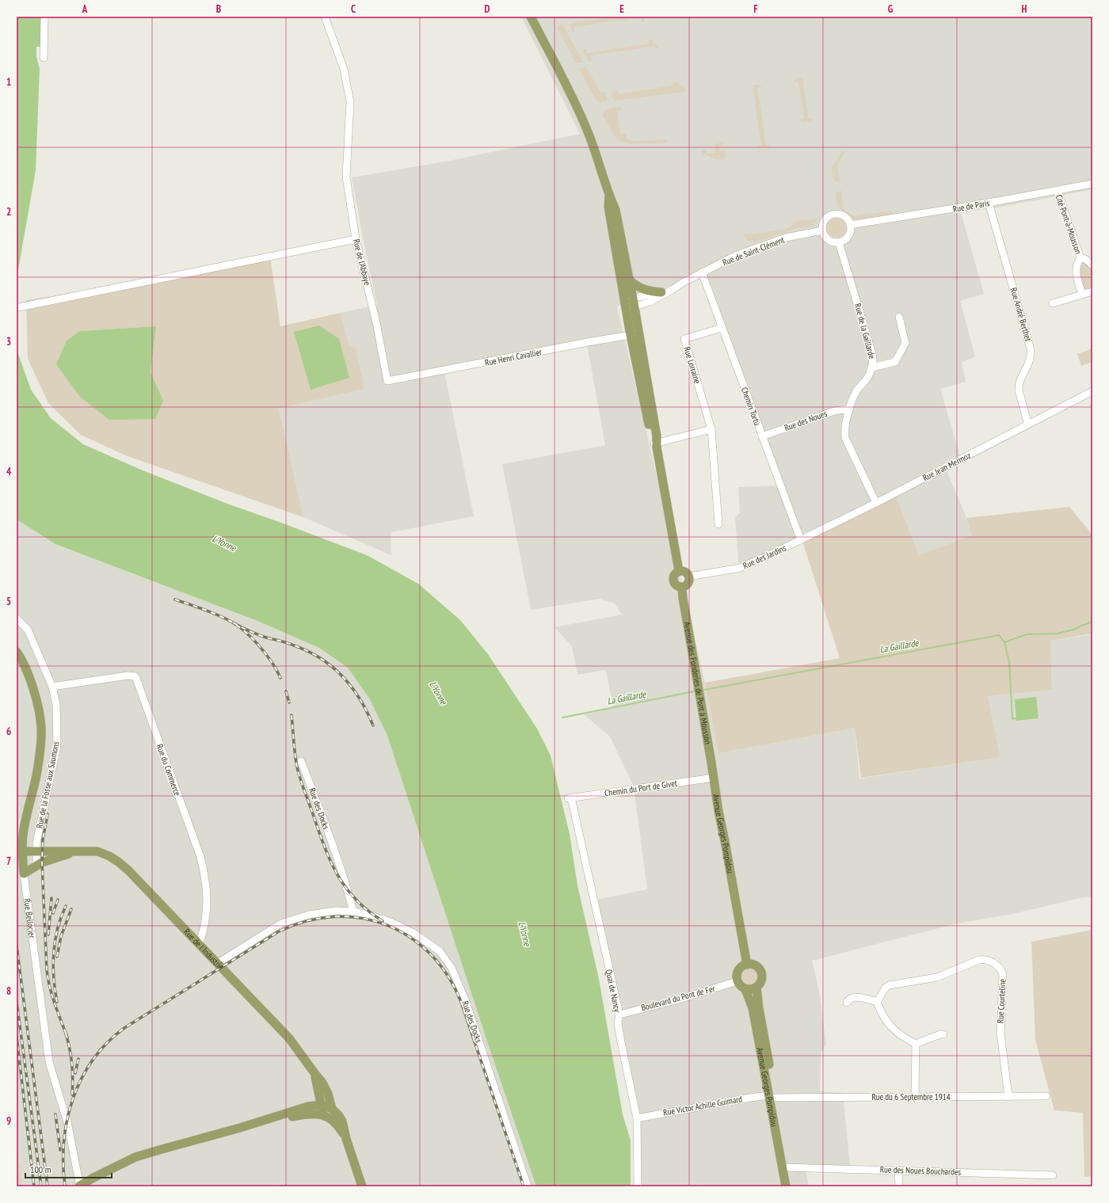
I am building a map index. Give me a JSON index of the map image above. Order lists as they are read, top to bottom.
{
  "streets": {
    "main road": [
      "Avenue des Fonderies de Pont à Mousson",
      "Avenue Georges Pompidou",
      "Rue Bellocier",
      "Rue de l'Industrie"
    ],
    "street": [
      "Rue de Paris",
      "Cité Pont-à-Mousson",
      "Rue de Saint-Clément",
      "Rue de l'Abbaye",
      "Rue André Berthet",
      "Rue de la Gaillarde",
      "Rue Henri Cavallier",
      "Rue Lorraine",
      "Chemin Tortu",
      "Rue des Noues",
      "Rue Jean Mermoz",
      "Rue des Jardins",
      "Rue du Commerce",
      "Rue de la Fosse aux Saumons",
      "Chemin du Port de Givet",
      "Rue des Docks",
      "Quai de Nancy",
      "Boulevard du Pont de Fer",
      "Rue Courteline",
      "Rue du 6 Septembre 1914",
      "Rue Victor Achille Guimard",
      "Rue des Noues Bouchardes"
    ]
  },
  "crossings": [
    ["Rue de Paris", "Cité Pont-à-Mousson"],
    ["Rue de Paris", "Rue de Saint-Clément"],
    ["Rue de Paris", "Rue André Berthet"],
    ["Rue de Paris", "Rue de la Gaillarde"],
    ["Rue de Saint-Clément", "Rue de la Gaillarde"],
    ["Rue de Saint-Clément", "Chemin Tortu"],
    ["Rue de l'Abbaye", "Rue Henri Cavallier"],
    ["Rue André Berthet", "Rue Jean Mermoz"],
    ["Rue de la Gaillarde", "Rue des Noues"],
    ["Rue de la Gaillarde", "Rue Jean Mermoz"],
    ["Rue Lorraine", "Chemin Tortu"],
    ["Chemin Tortu", "Rue des Noues"],
    ["Chemin Tortu", "Rue Jean Mermoz"],
    ["Chemin Tortu", "Rue des Jardins"],
    ["Rue Jean Mermoz", "Rue des Jardins"],
    ["Rue des Jardins", "Avenue des Fonderies de Pont à Mousson"],
    ["Avenue des Fonderies de Pont à Mousson", "Chemin du Port de Givet"],
    ["Avenue des Fonderies de Pont à Mousson", "Avenue Georges Pompidou"],
    ["Rue du Commerce", "Rue de la Fosse aux Saumons"],
    ["Rue du Commerce", "Rue de l'Industrie"],
    ["Rue de la Fosse aux Saumons", "Rue de l'Industrie"],
    ["Chemin du Port de Givet", "Avenue Georges Pompidou"],
    ["Chemin du Port de Givet", "Quai de Nancy"],
    ["Rue des Docks", "Rue de l'Industrie"],
    ["Avenue Georges Pompidou", "Boulevard du Pont de Fer"],
    ["Avenue Georges Pompidou", "Rue du 6 Septembre 1914"],
    ["Avenue Georges Pompidou", "Rue Victor Achille Guimard"],
    ["Avenue Georges Pompidou", "Rue des Noues Bouchardes"],
    ["Rue Bellocier", "Rue de l'Industrie"],
    ["Quai de Nancy", "Boulevard du Pont de Fer"],
    ["Quai de Nancy", "Rue Victor Achille Guimard"],
    ["Rue Courteline", "Rue du 6 Septembre 1914"],
    ["Rue du 6 Septembre 1914", "Rue Victor Achille Guimard"]
  ],
  "water": ["L'Yonne", "La Gaillarde"],
  "scale_bar": "100 m",
  "grid": {
    "columns": [
      "A",
      "B",
      "C",
      "D",
      "E",
      "F",
      "G",
      "H"
    ],
    "rows": [
      "1",
      "2",
      "3",
      "4",
      "5",
      "6",
      "7",
      "8",
      "9"
    ]
  }
}
